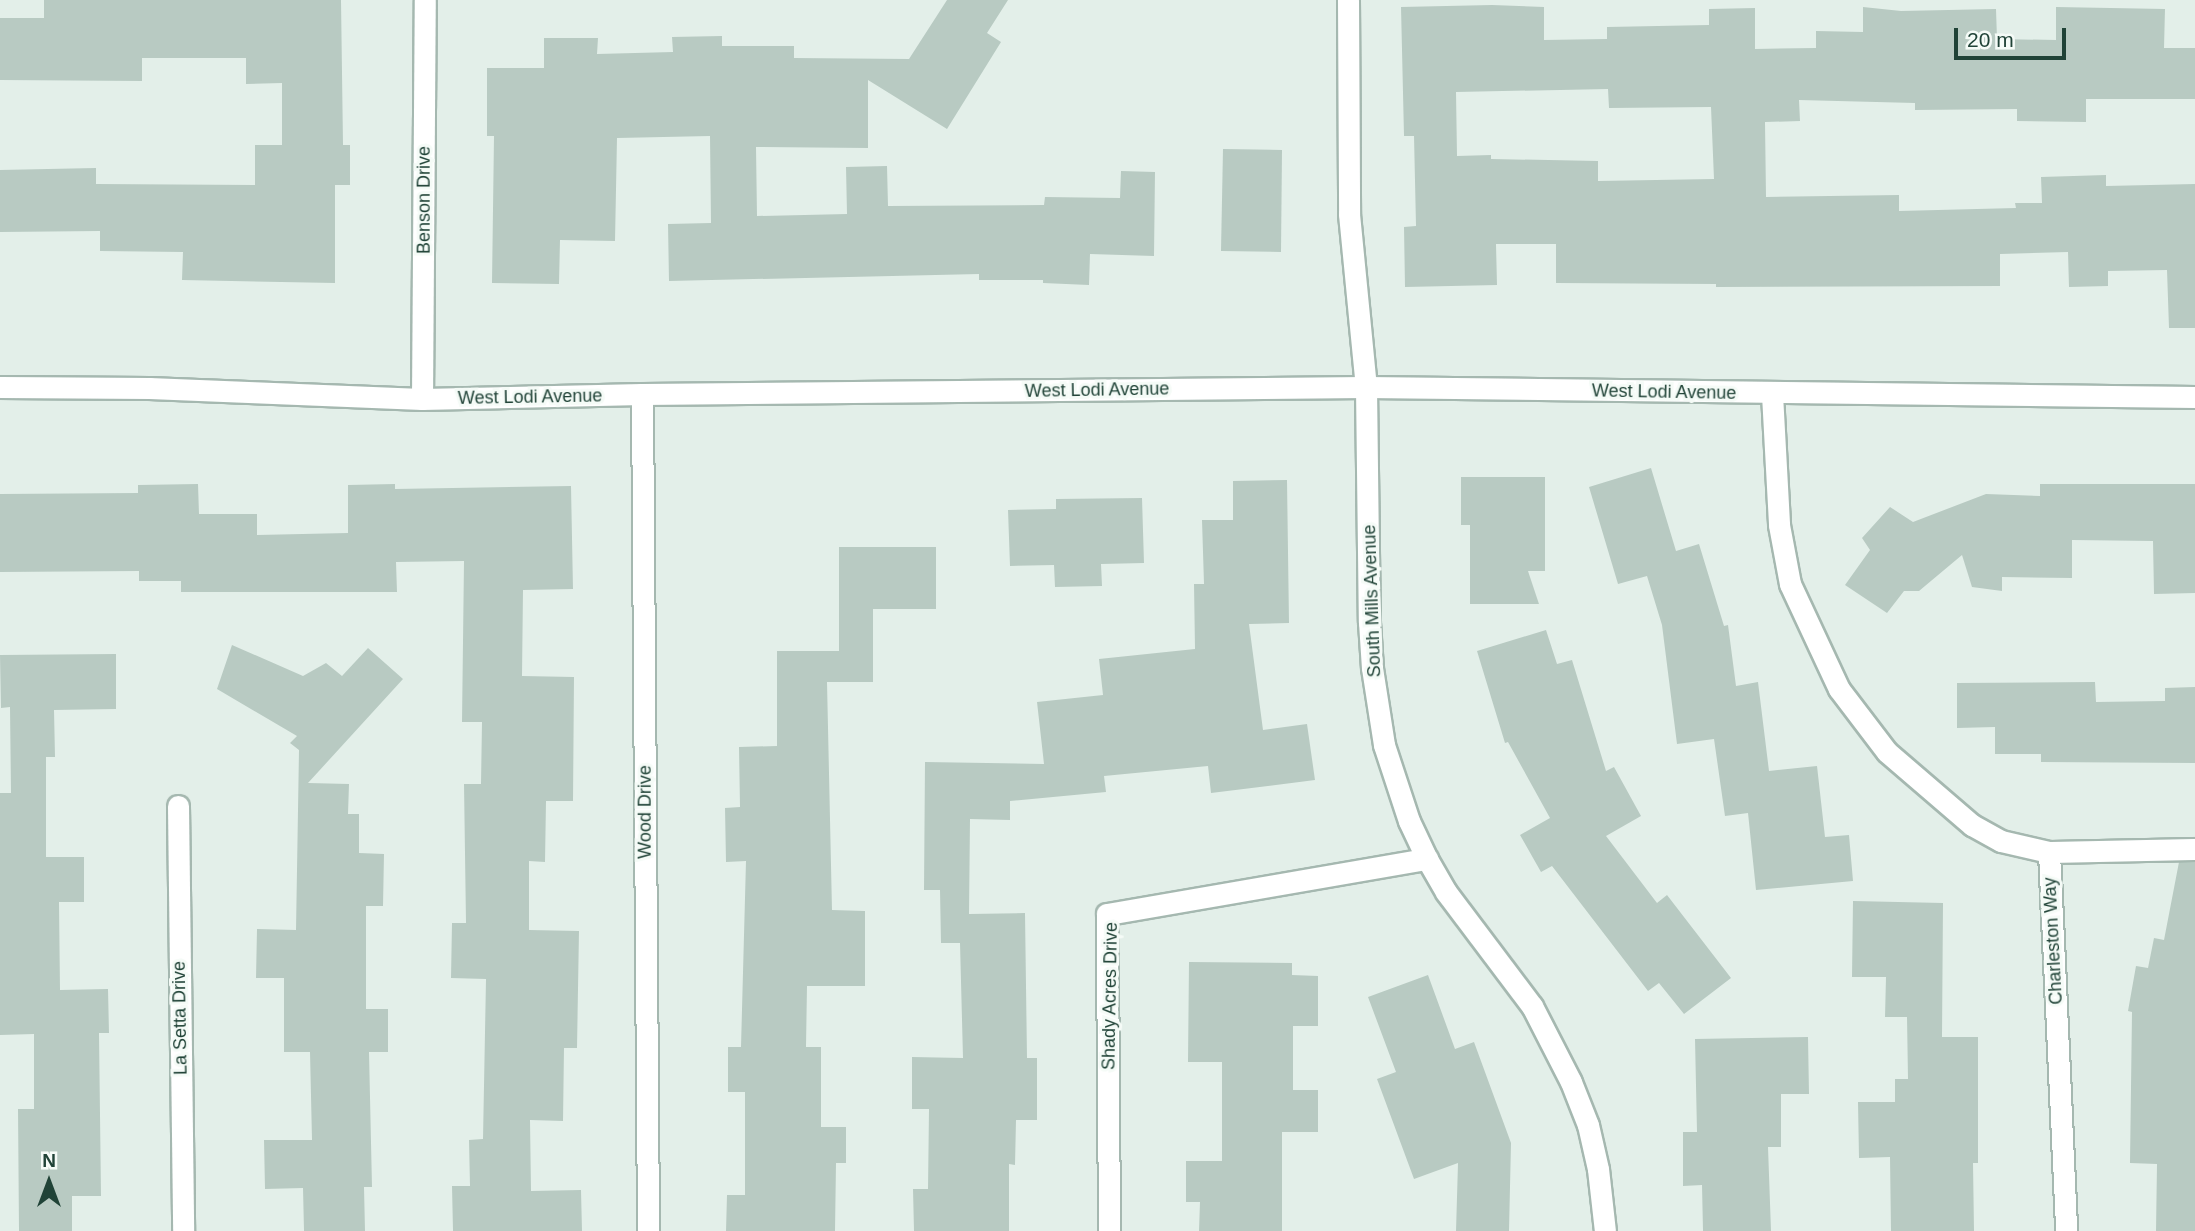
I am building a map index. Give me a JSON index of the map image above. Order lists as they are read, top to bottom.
{
  "streets": {
    "street": [
      "Benson Drive",
      "West Lodi Avenue",
      "South Mills Avenue",
      "Wood Drive",
      "Charleston Way",
      "Shady Acres Drive",
      "La Setta Drive"
    ]
  },
  "crossings": [
    ["Benson Drive", "West Lodi Avenue"],
    ["West Lodi Avenue", "South Mills Avenue"],
    ["West Lodi Avenue", "Wood Drive"],
    ["West Lodi Avenue", "Charleston Way"],
    ["South Mills Avenue", "Shady Acres Drive"]
  ],
  "scale_bar": "20 m",
  "north": "top"
}
